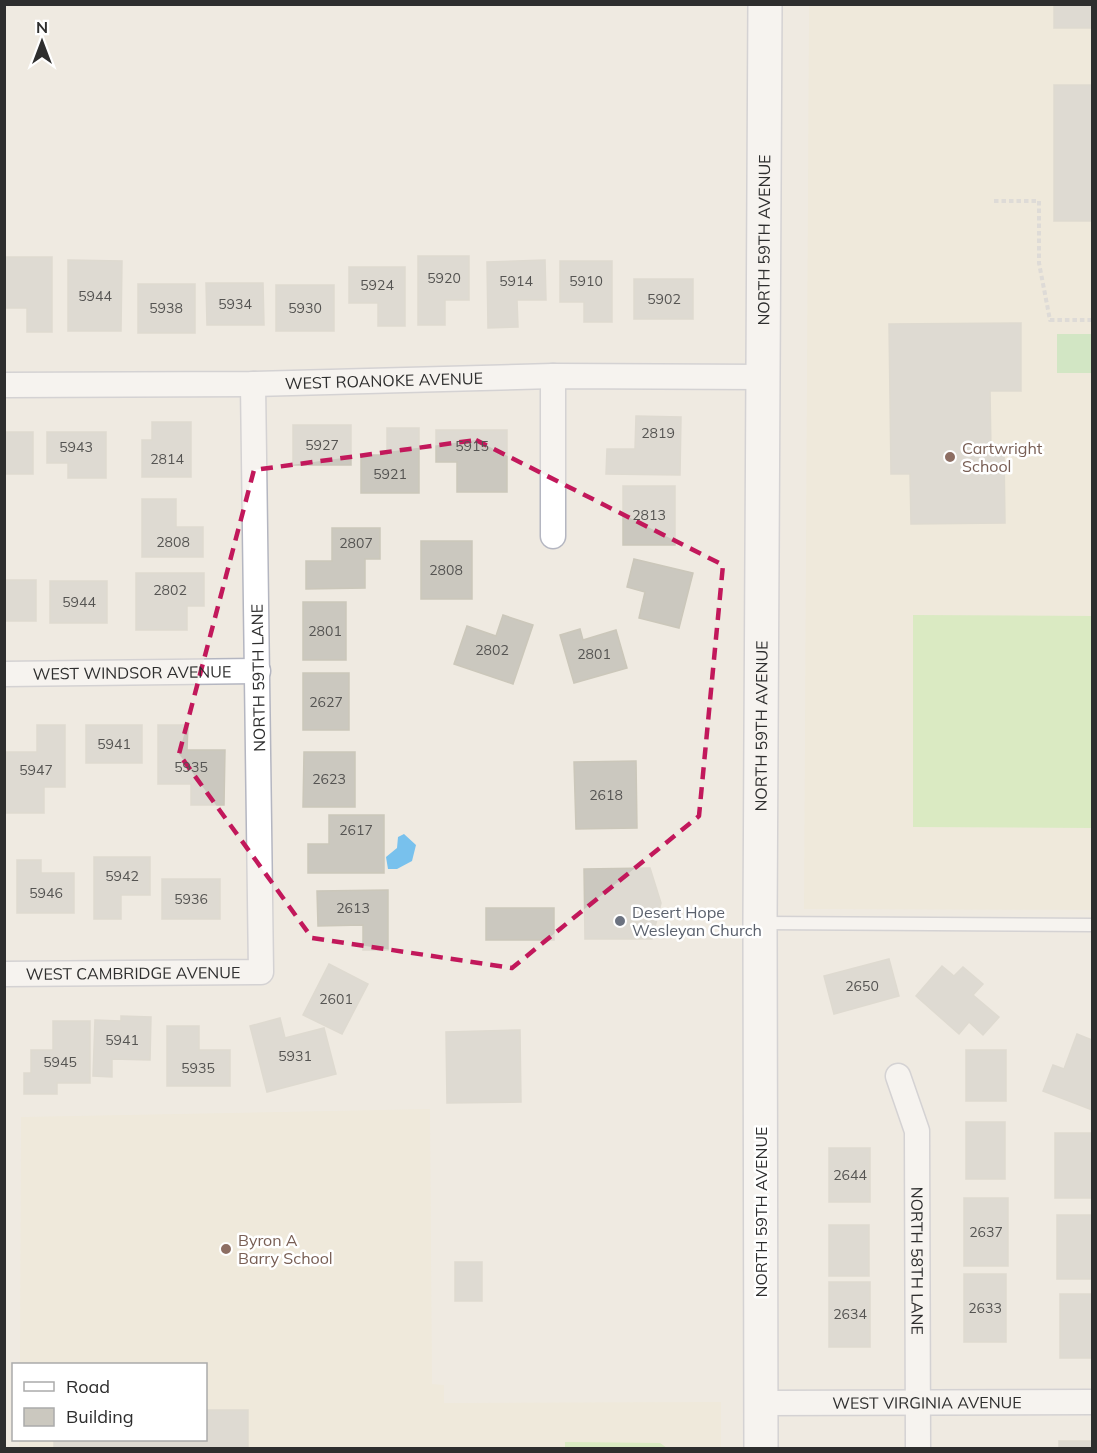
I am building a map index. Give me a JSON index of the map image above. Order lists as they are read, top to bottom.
{
  "streets": {
    "main road": ["NORTH 59TH AVENUE"],
    "street": [
      "WEST ROANOKE AVENUE",
      "WEST WINDSOR AVENUE",
      "NORTH 59TH LANE",
      "WEST CAMBRIDGE AVENUE",
      "NORTH 58TH LANE",
      "WEST VIRGINIA AVENUE"
    ]
  },
  "crossings": [
    ["NORTH 59TH AVENUE", "WEST ROANOKE AVENUE"],
    ["NORTH 59TH AVENUE", "WEST VIRGINIA AVENUE"],
    ["WEST ROANOKE AVENUE", "NORTH 59TH LANE"],
    ["WEST WINDSOR AVENUE", "NORTH 59TH LANE"],
    ["NORTH 59TH LANE", "WEST CAMBRIDGE AVENUE"],
    ["NORTH 58TH LANE", "WEST VIRGINIA AVENUE"]
  ],
  "places": ["Cartwright School", "Desert Hope Wesleyan Church", "Byron A Barry School"],
  "house_numbers": [
    "5920",
    "5914",
    "5910",
    "5924",
    "5944",
    "5902",
    "5934",
    "5938",
    "5930",
    "2819",
    "5927",
    "5915",
    "5943",
    "2814",
    "5921",
    "2813",
    "2808",
    "2807",
    "2808",
    "2802",
    "5944",
    "2801",
    "2802",
    "2801",
    "2627",
    "5941",
    "5935",
    "5947",
    "2623",
    "2618",
    "2617",
    "5942",
    "5946",
    "5936",
    "2613",
    "2650",
    "2601",
    "5941",
    "5931",
    "5945",
    "5935",
    "2644",
    "2637",
    "2633",
    "2634"
  ],
  "legend": ["Road", "Building"],
  "north": "top"
}
